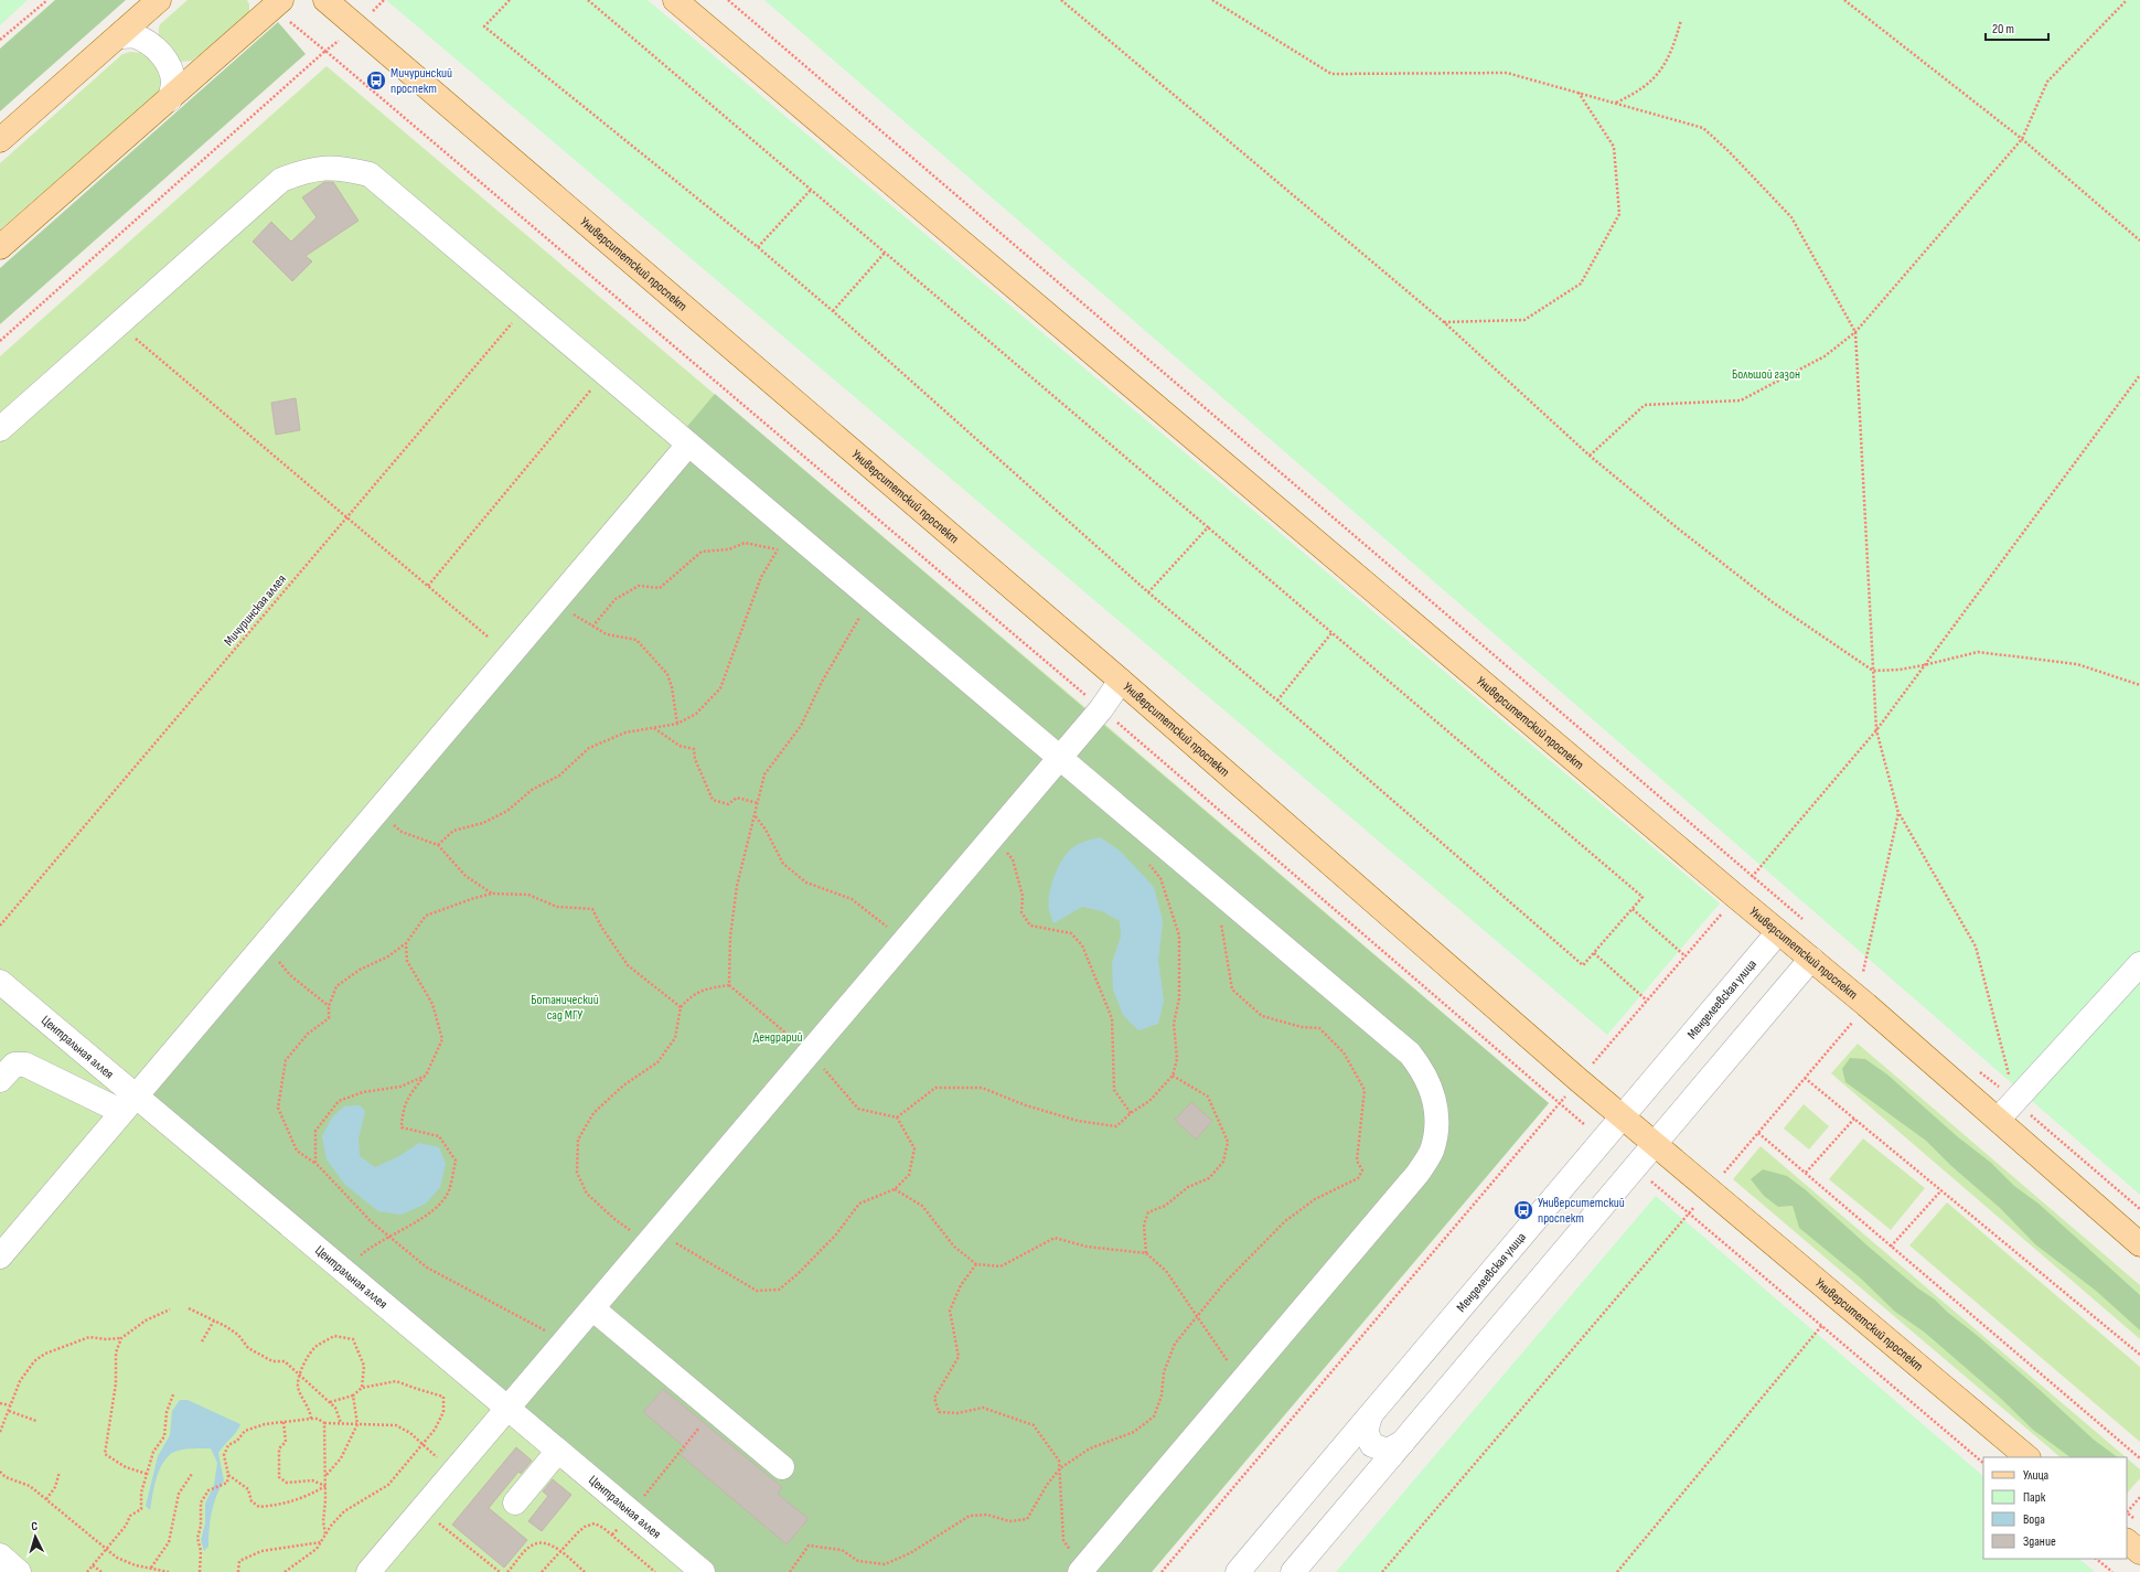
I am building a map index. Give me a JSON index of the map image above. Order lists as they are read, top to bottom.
{
  "streets": {
    "main road": ["Университетский проспект"],
    "street": ["Менделеевская улица", "Центральная аллея"],
    "path": ["Мичуринская аллея"]
  },
  "crossings": [
    ["Университетский проспект", "Менделеевская улица"]
  ],
  "parks": ["Большой газон", "Ботанический сад МГУ", "Дендрарий"],
  "places": {
    "bus stop": ["Мичуринский проспект", "Университетский проспект"]
  },
  "legend": [
    "Улица",
    "Парк",
    "Вода",
    "Здание"
  ],
  "scale_bar": "20 m",
  "north": "top"
}
